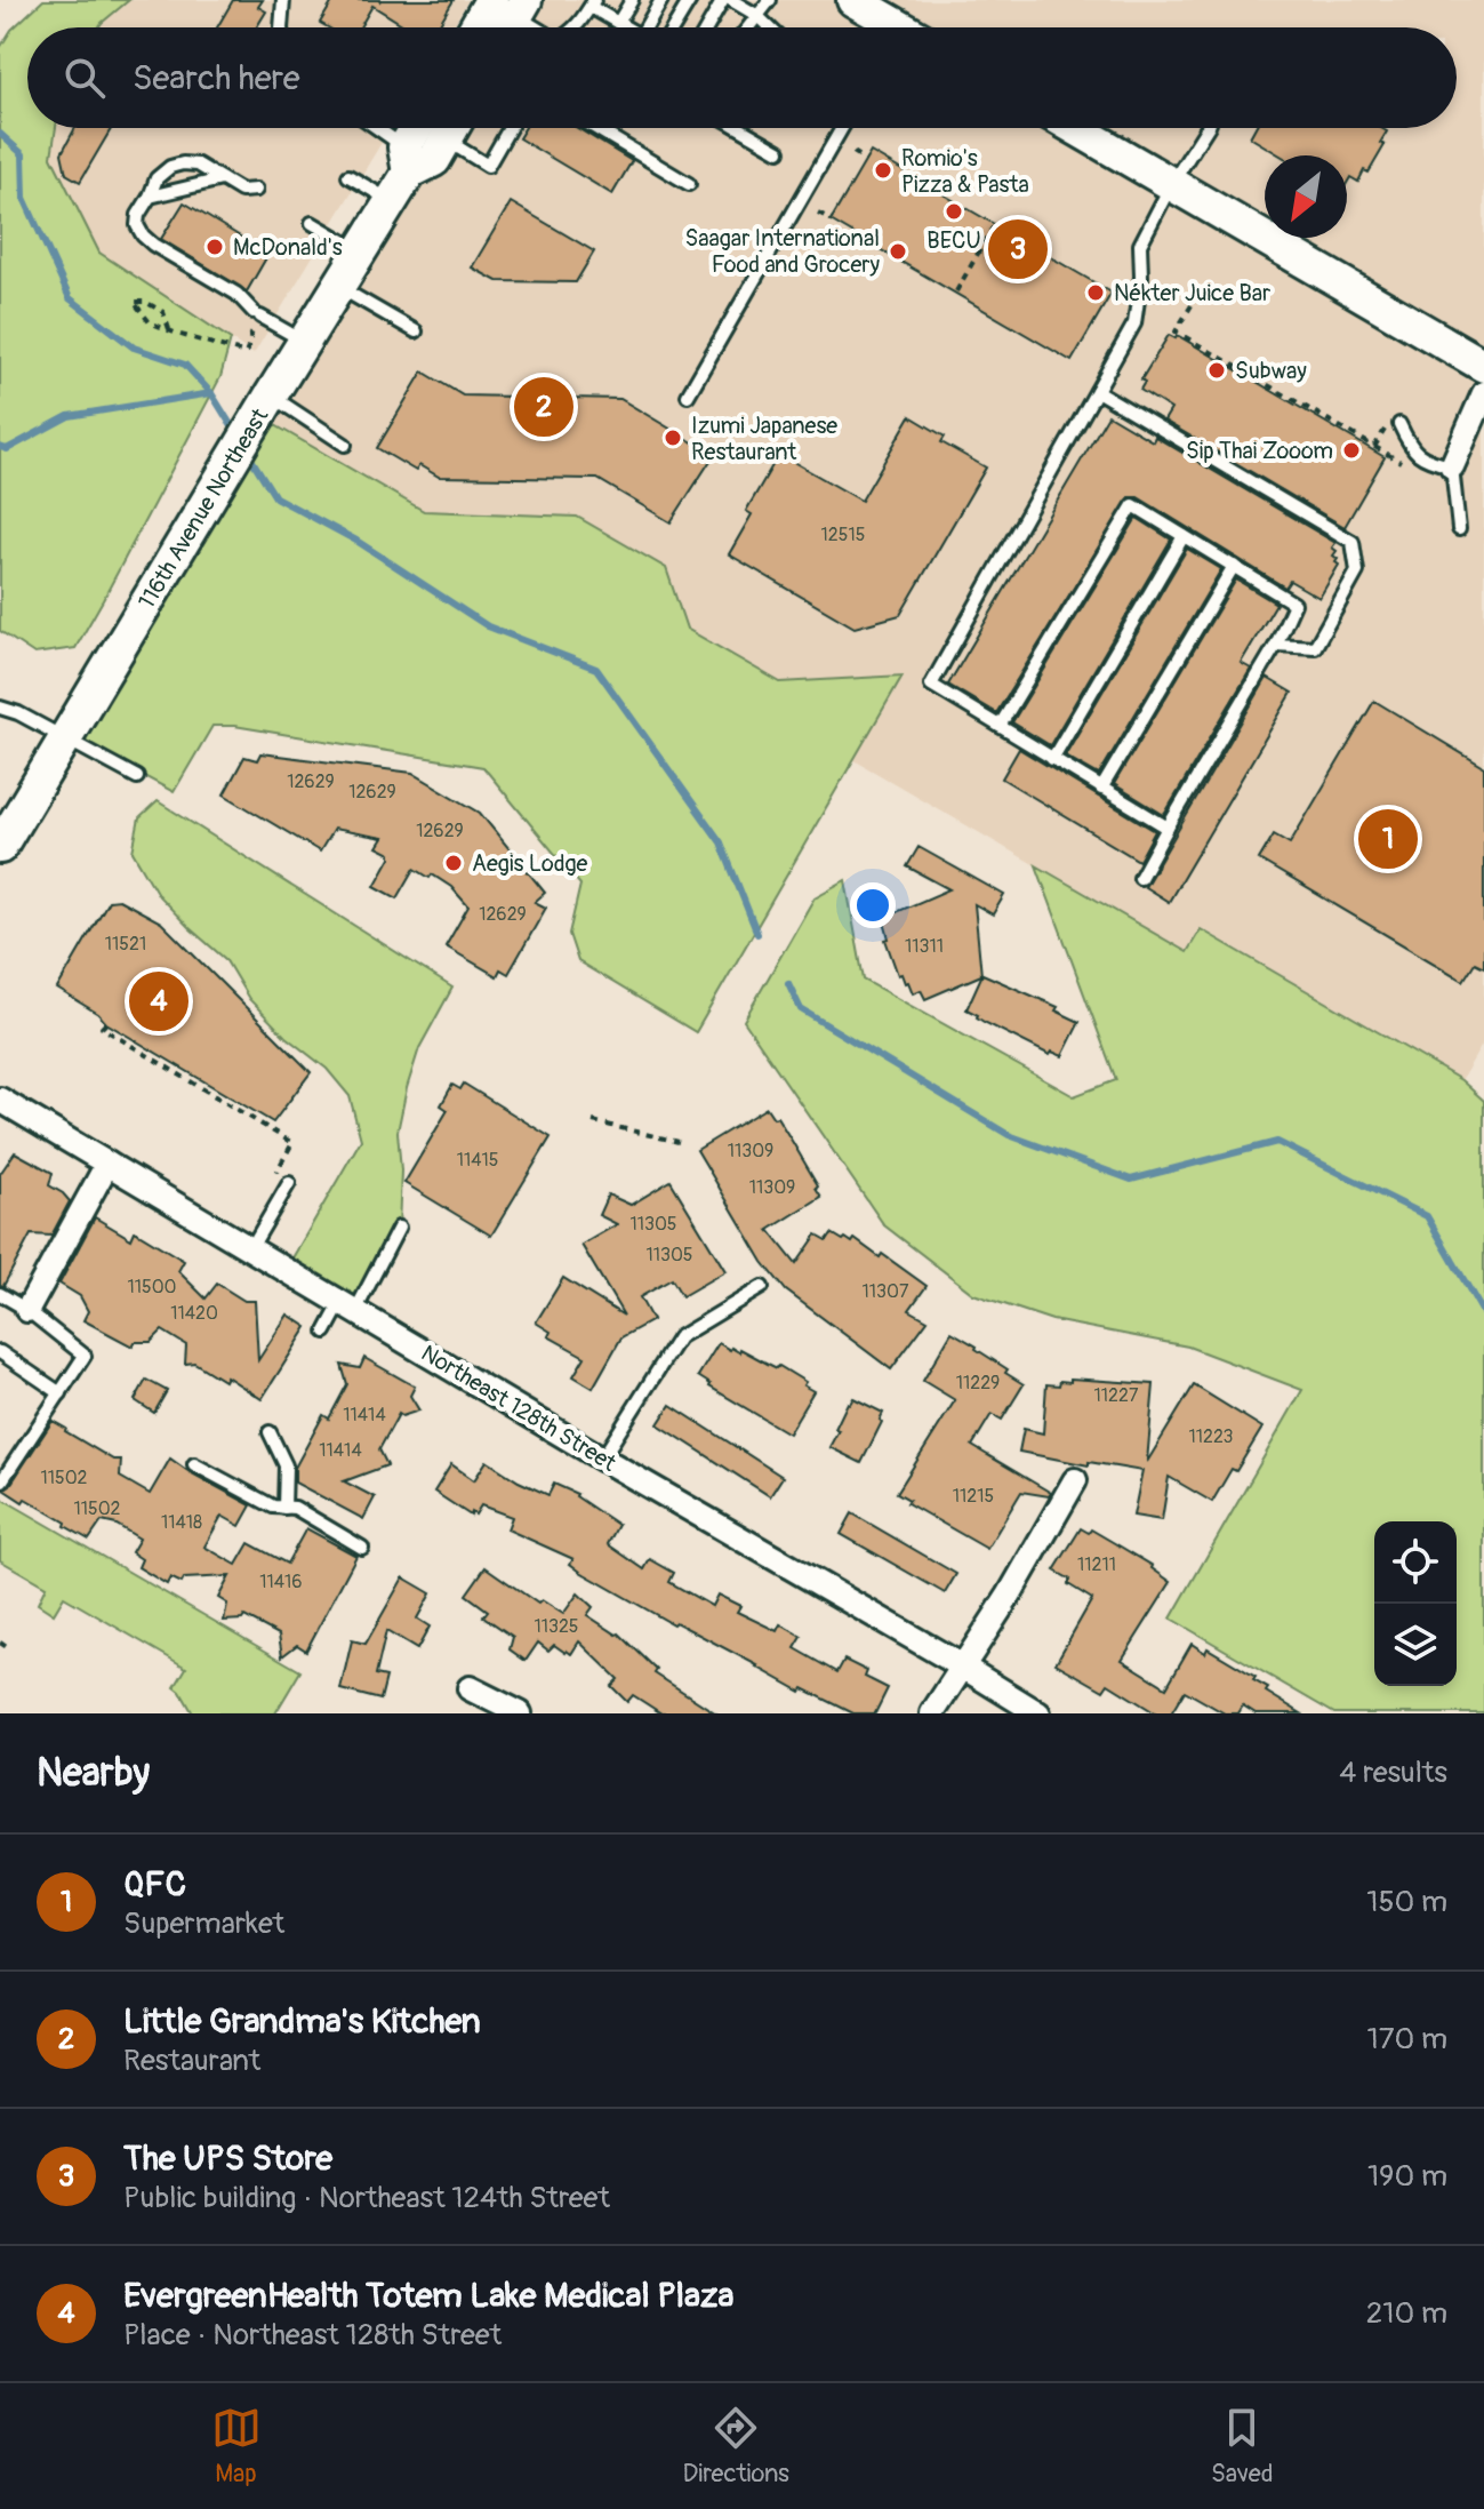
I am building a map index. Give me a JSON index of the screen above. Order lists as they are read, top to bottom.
{
  "streets": {
    "street": ["116th Avenue Northeast", "Northeast 128th Street"]
  },
  "places": [
    "Romio's Pizza & Pasta",
    "BECU",
    "McDonald's",
    "Saagar International Food and Grocery",
    "Nékter Juice Bar",
    "Subway",
    "Izumi Japanese Restaurant",
    "Sip Thai Zooom",
    "Aegis Lodge"
  ],
  "house_numbers": [
    "12515",
    "12629",
    "12629",
    "12629",
    "12629",
    "11521",
    "11311",
    "11309",
    "11415",
    "11309",
    "11305",
    "11305",
    "11500",
    "11307",
    "11420",
    "11229",
    "11227",
    "11414",
    "11223",
    "11414",
    "11502",
    "11215",
    "11502",
    "11418",
    "11211",
    "11416",
    "11325"
  ],
  "north": "bottom left",
  "page": {
    "search": "Search here",
    "pins": [
      "3",
      "2",
      "1",
      "4"
    ],
    "heading": ["Nearby", "4 results"],
    "list": [
      {
        "mark": "1",
        "name": "QFC",
        "note": "Supermarket",
        "value": "150 m"
      },
      {
        "mark": "2",
        "name": "Little Grandma's Kitchen",
        "note": "Restaurant",
        "value": "170 m"
      },
      {
        "mark": "3",
        "name": "The UPS Store",
        "note": "Public building · Northeast 124th Street",
        "value": "190 m"
      },
      {
        "mark": "4",
        "name": "EvergreenHealth Totem Lake Medical Plaza",
        "note": "Place · Northeast 128th Street",
        "value": "210 m"
      }
    ],
    "nav": ["Map", "Directions", "Saved"]
  }
}
